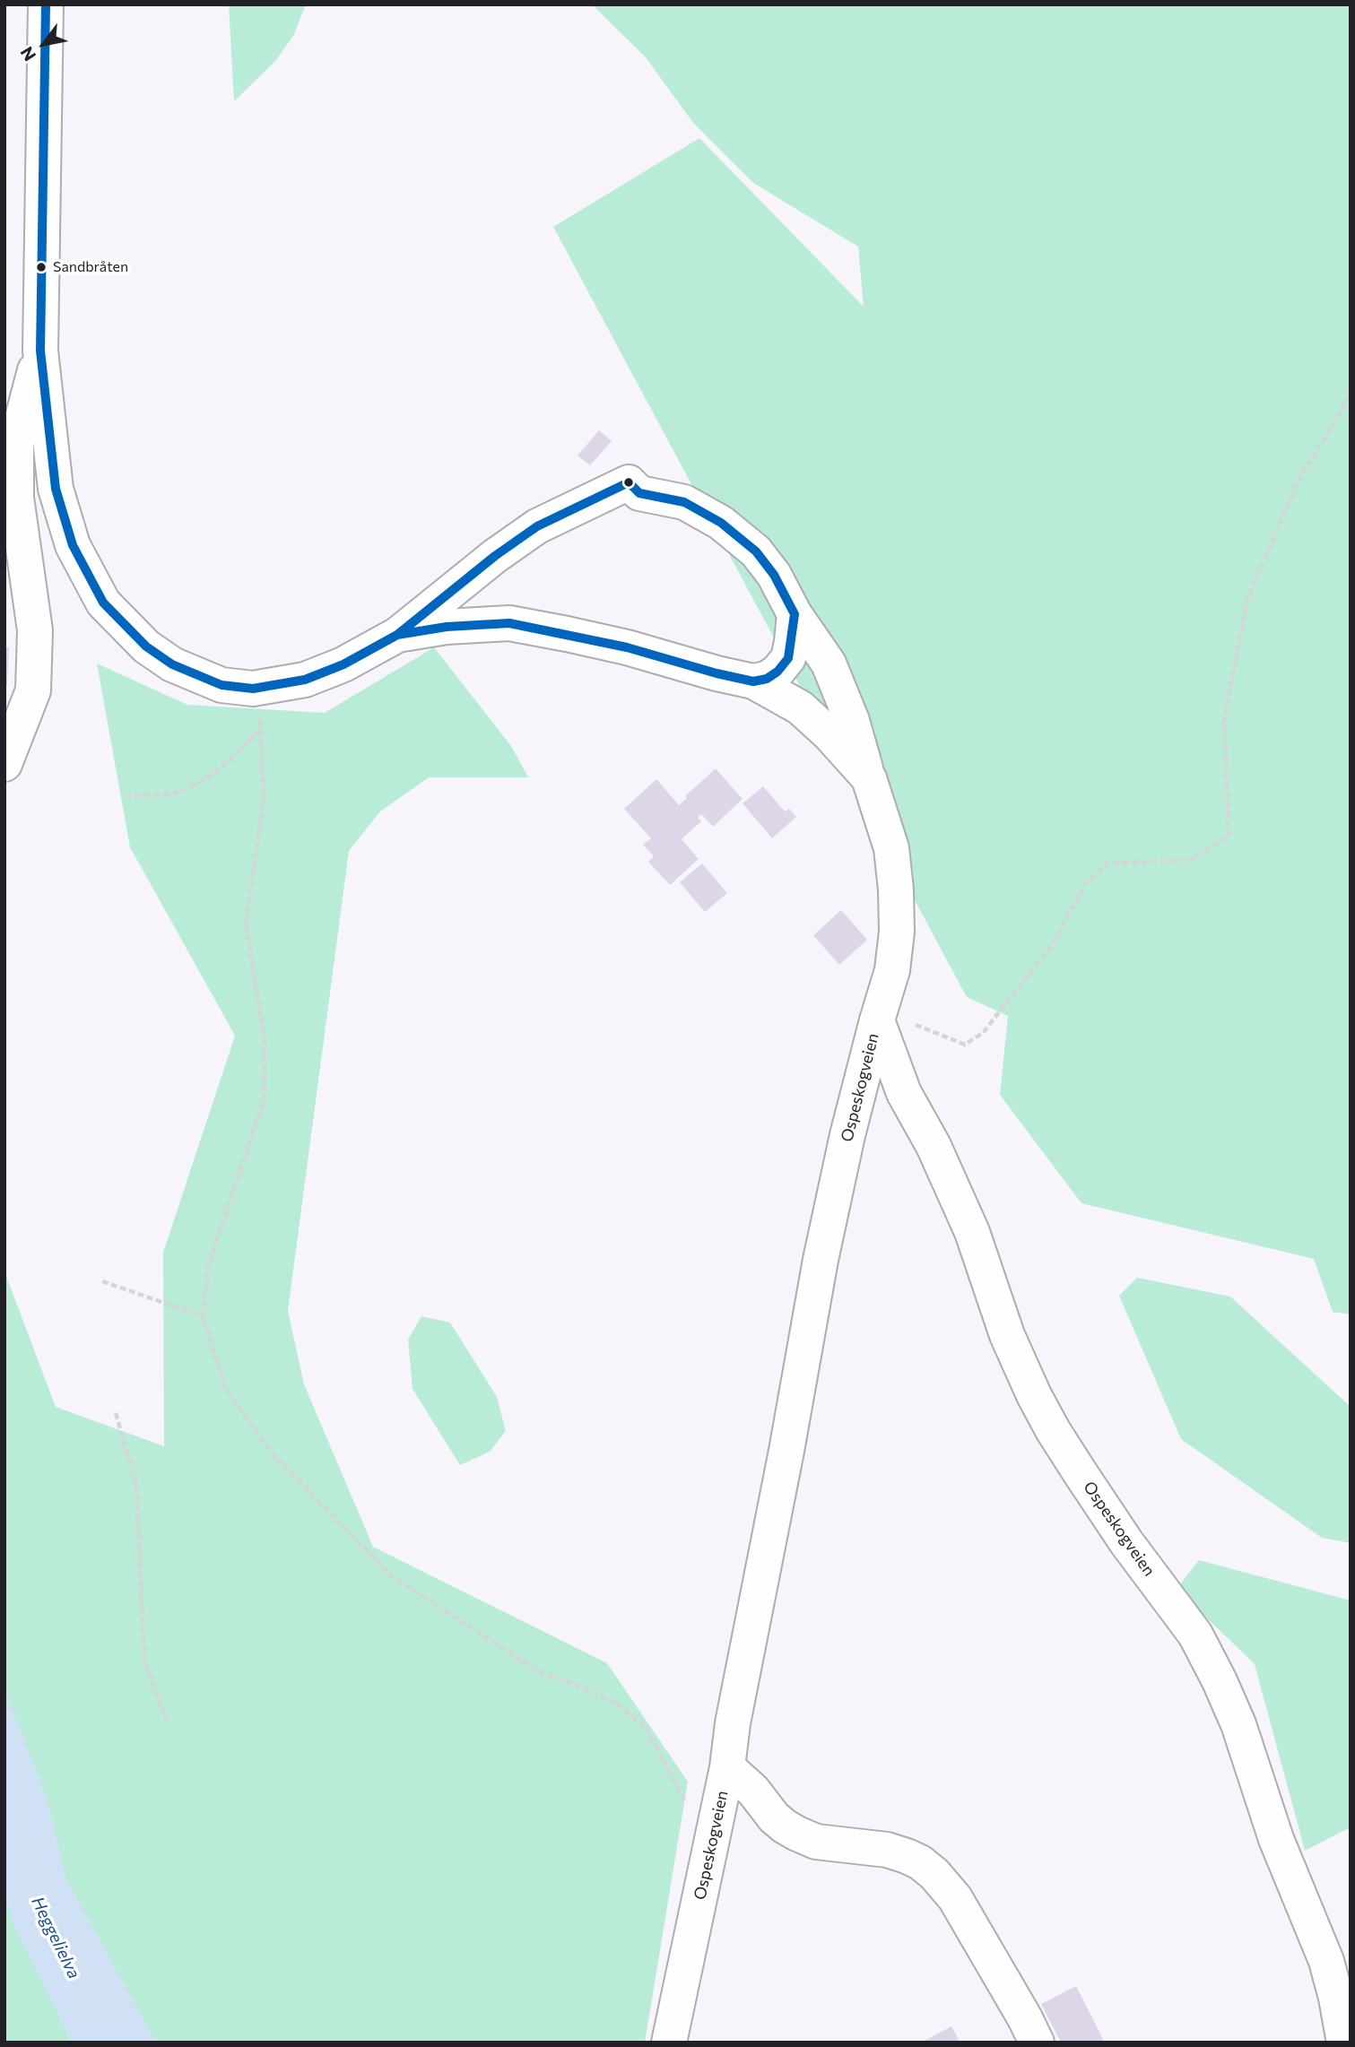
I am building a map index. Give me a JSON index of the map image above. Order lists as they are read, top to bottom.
{
  "streets": {
    "street": ["Ospeskogveien"]
  },
  "water": ["Heggelielva"],
  "places": ["Sandbråten"],
  "north": "bottom left"
}
